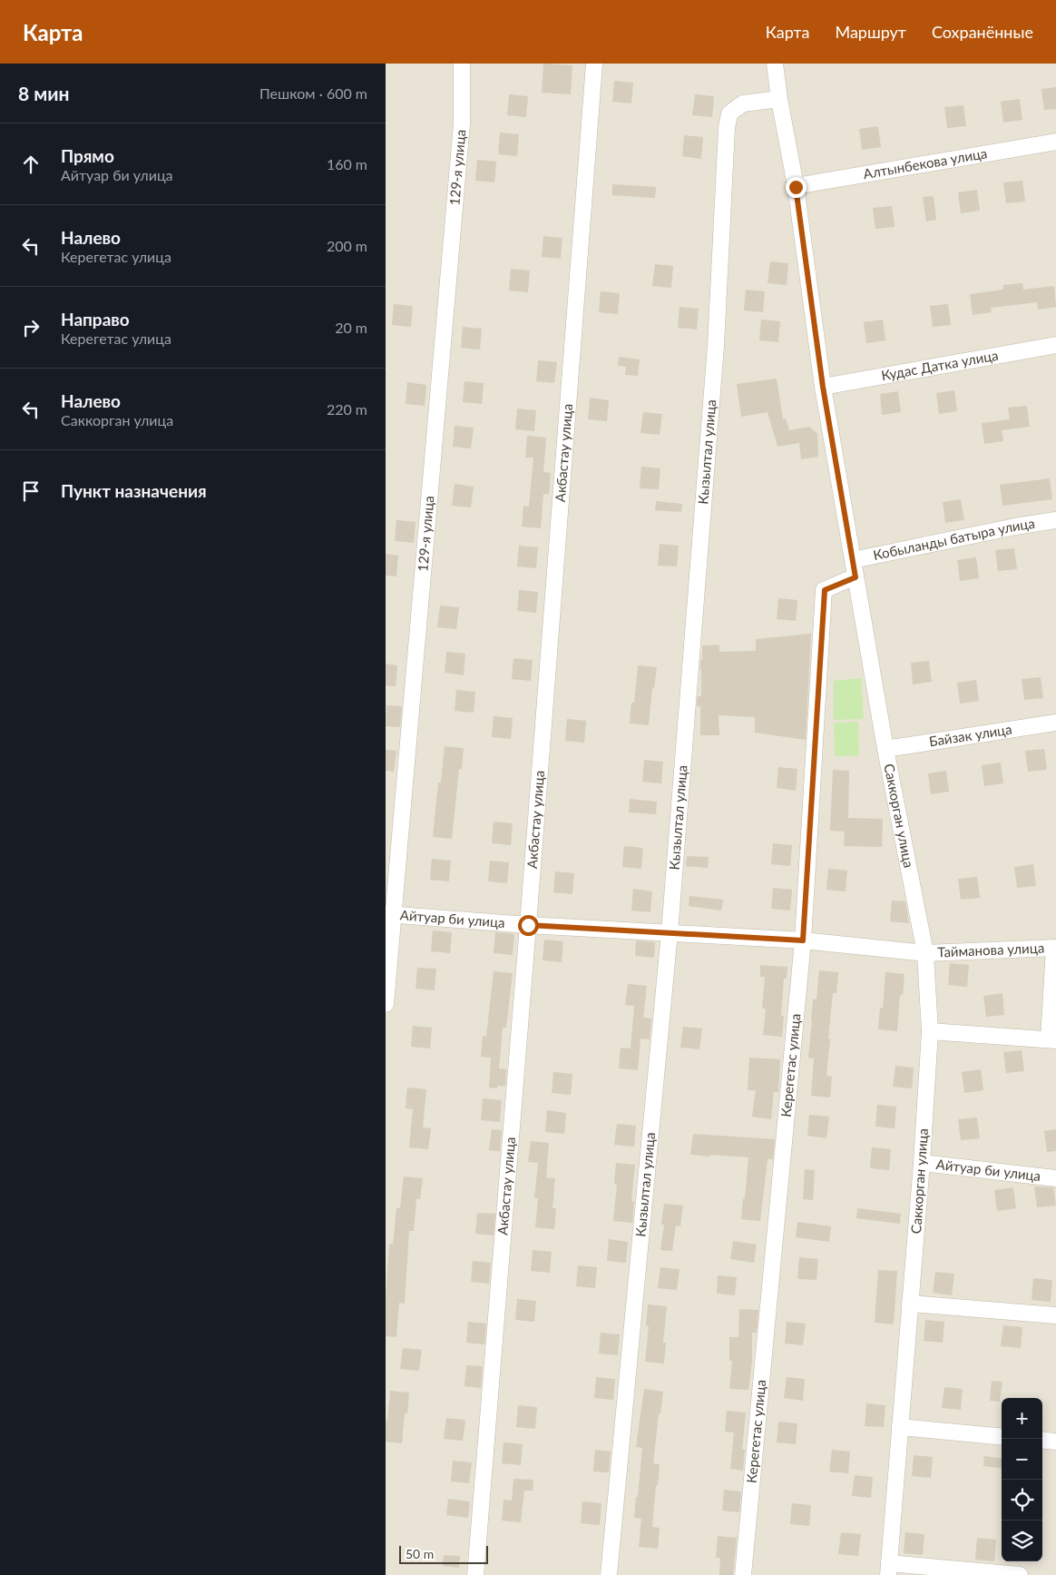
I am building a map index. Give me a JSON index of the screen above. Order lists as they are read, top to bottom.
{
  "streets": {
    "street": [
      "Алтынбекова улица",
      "129-я улица",
      "Кудас Датка улица",
      "Кызылтал улица",
      "Акбастау улица",
      "Кобыланды батыра улица",
      "Байзак улица",
      "Саккорган улица",
      "Айтуар би улица",
      "Тайманова улица",
      "Керегетас улица"
    ]
  },
  "crossings": [
    ["Алтынбекова улица", "Саккорган улица"],
    ["129-я улица", "Айтуар би улица"],
    ["Кудас Датка улица", "Саккорган улица"],
    ["Кызылтал улица", "Саккорган улица"],
    ["Кызылтал улица", "Айтуар би улица"],
    ["Акбастау улица", "Айтуар би улица"],
    ["Кобыланды батыра улица", "Саккорган улица"],
    ["Байзак улица", "Саккорган улица"],
    ["Саккорган улица", "Айтуар би улица"],
    ["Саккорган улица", "Тайманова улица"],
    ["Саккорган улица", "Керегетас улица"],
    ["Айтуар би улица", "Тайманова улица"],
    ["Айтуар би улица", "Керегетас улица"]
  ],
  "scale_bar": "50 m",
  "page": {
    "header": "Карта",
    "nav": ["Карта", "Маршрут", "Сохранённые"],
    "heading": ["8 мин", "Пешком · 600 m"],
    "list": [
      ["Прямо", "Айтуар би улица", "160 m"],
      ["Налево", "Керегетас улица", "200 m"],
      ["Направо", "Керегетас улица", "20 m"],
      ["Налево", "Саккорган улица", "220 m"],
      "Пункт назначения"
    ],
    "map_buttons": ["+", "−"],
    "scale": "50 m"
  }
}
